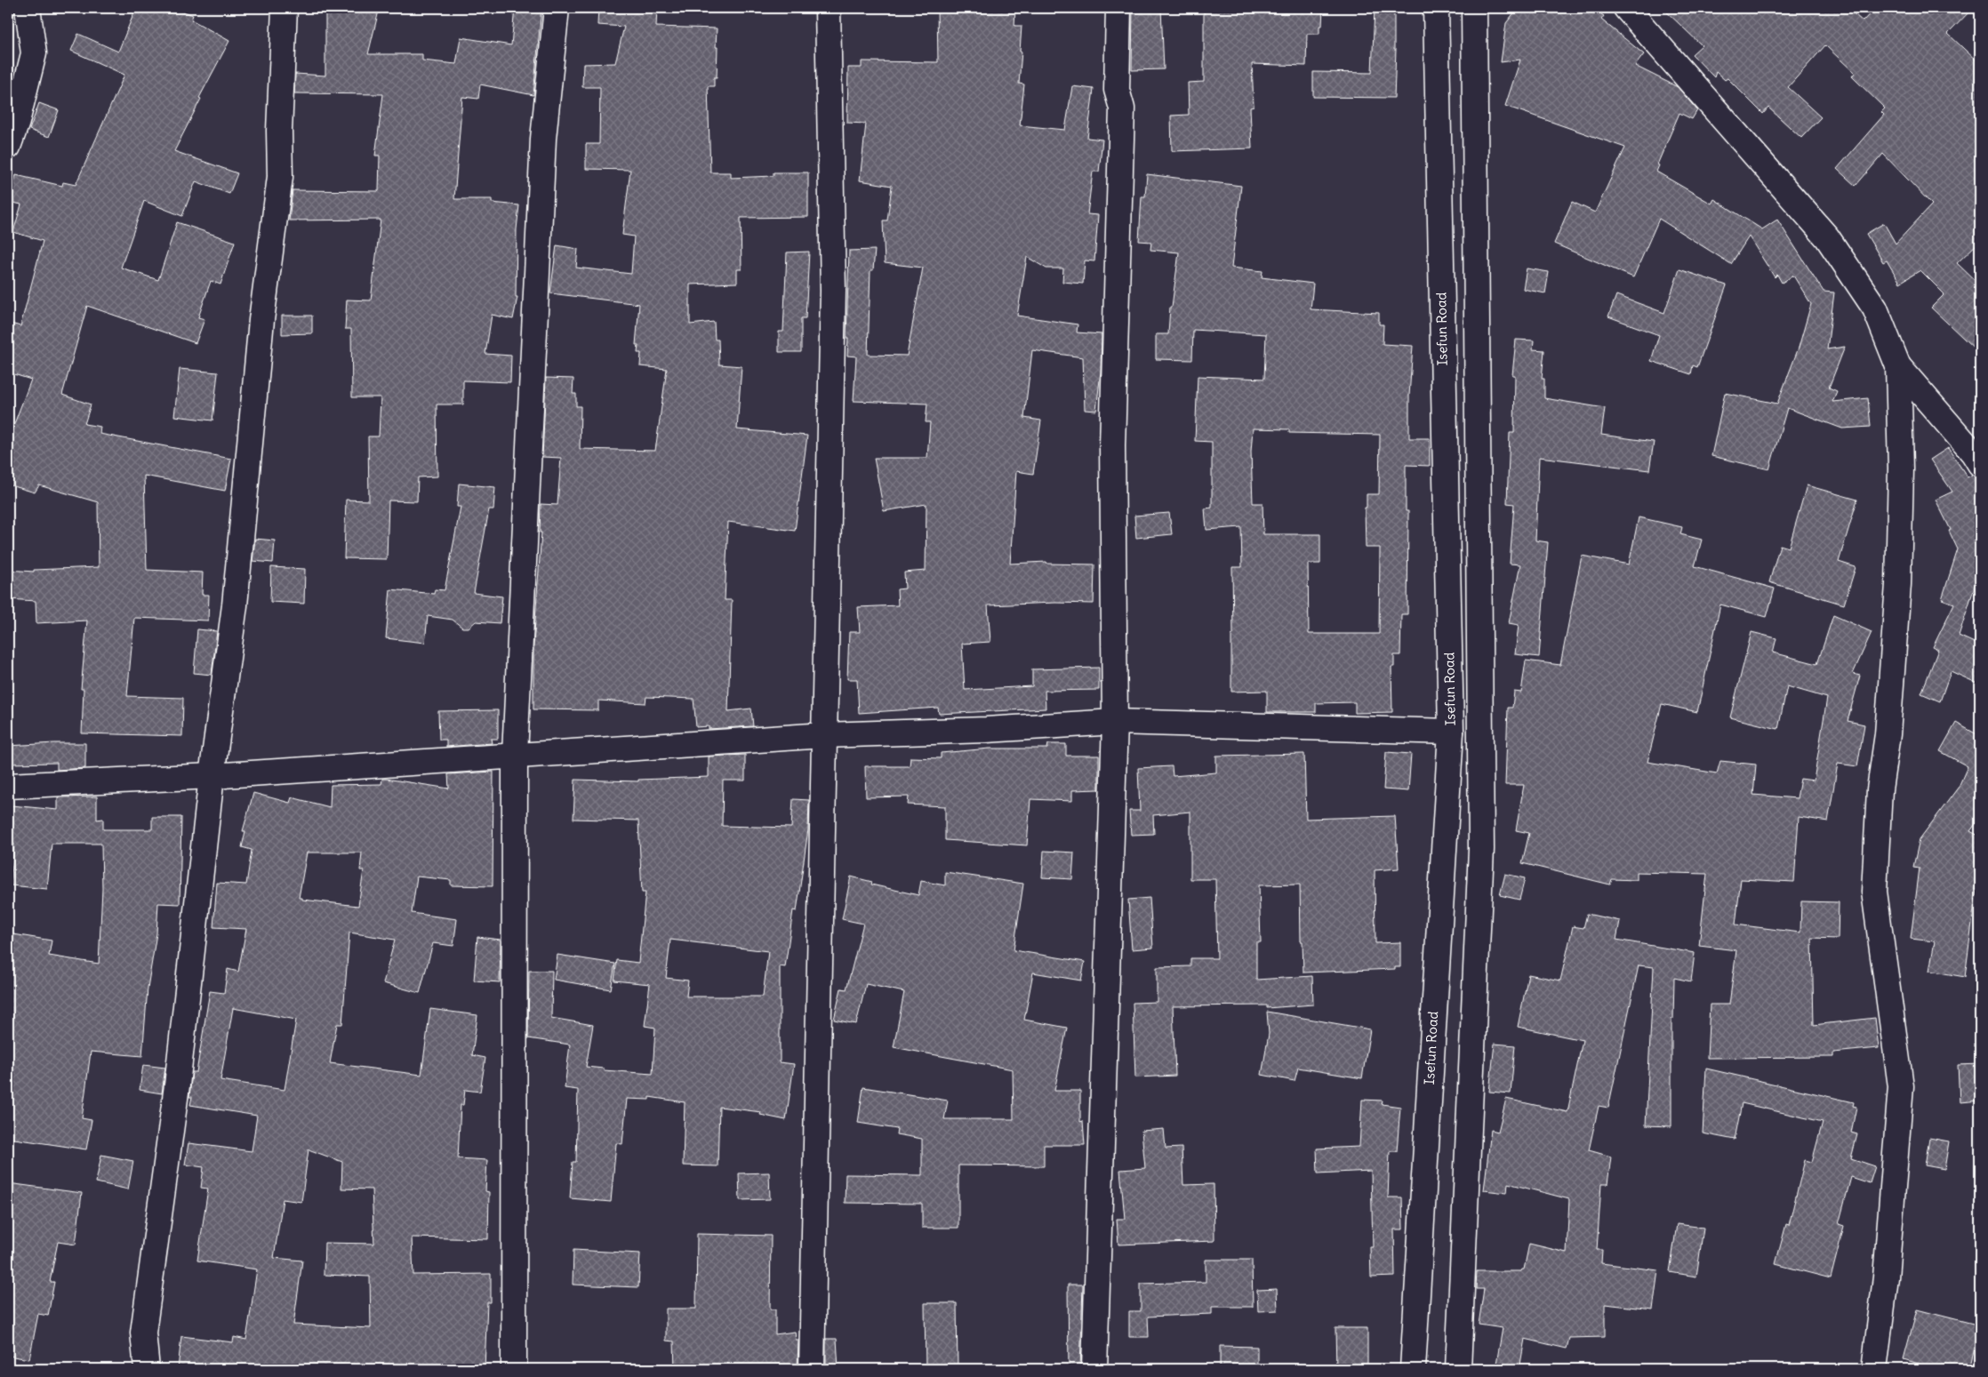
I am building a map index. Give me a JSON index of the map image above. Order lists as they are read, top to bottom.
{
  "streets": {
    "street": ["Isefun Road"]
  }
}
